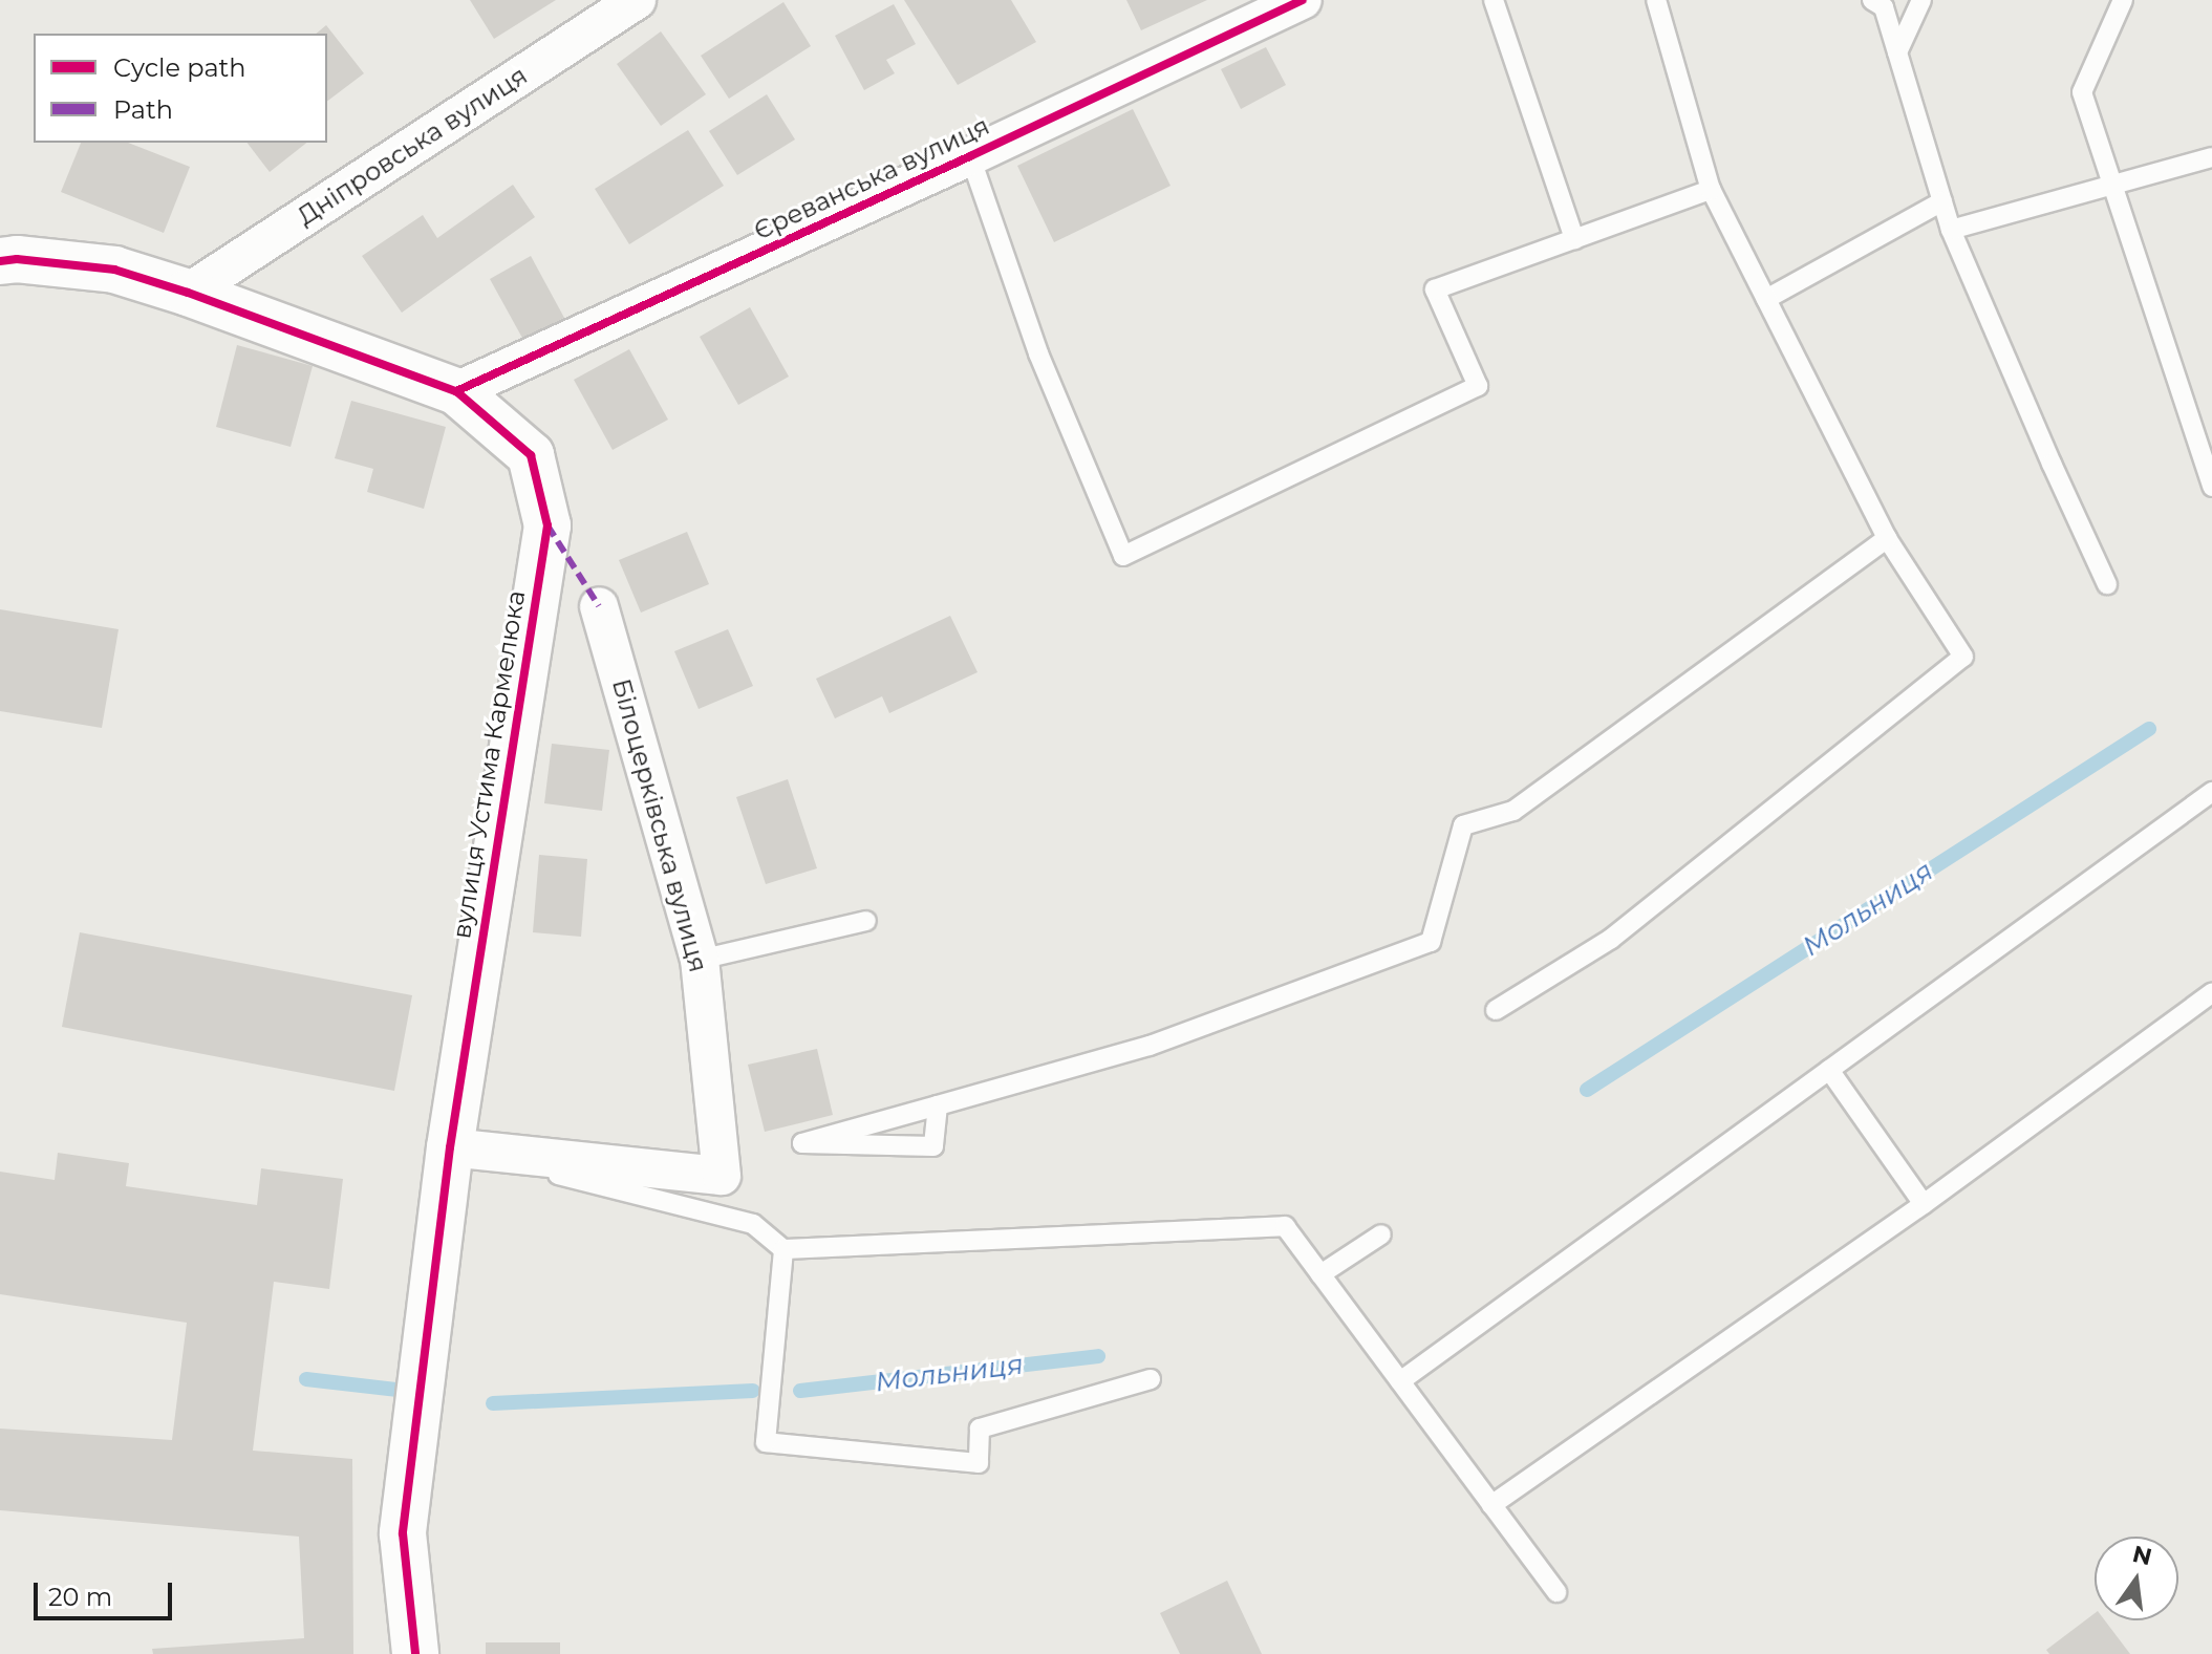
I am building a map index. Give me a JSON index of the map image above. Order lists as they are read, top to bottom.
{
  "streets": {
    "street": [
      "Дніпровська вулиця",
      "Єреванська вулиця",
      "вулиця Устима Кармелюка",
      "Білоцерківська вулиця"
    ]
  },
  "crossings": [
    ["Дніпровська вулиця", "вулиця Устима Кармелюка"],
    ["Єреванська вулиця", "вулиця Устима Кармелюка"],
    ["вулиця Устима Кармелюка", "Білоцерківська вулиця"]
  ],
  "water": ["Мольниця"],
  "legend": ["Cycle path", "Path"],
  "scale_bar": "20 m",
  "north": "top"
}
